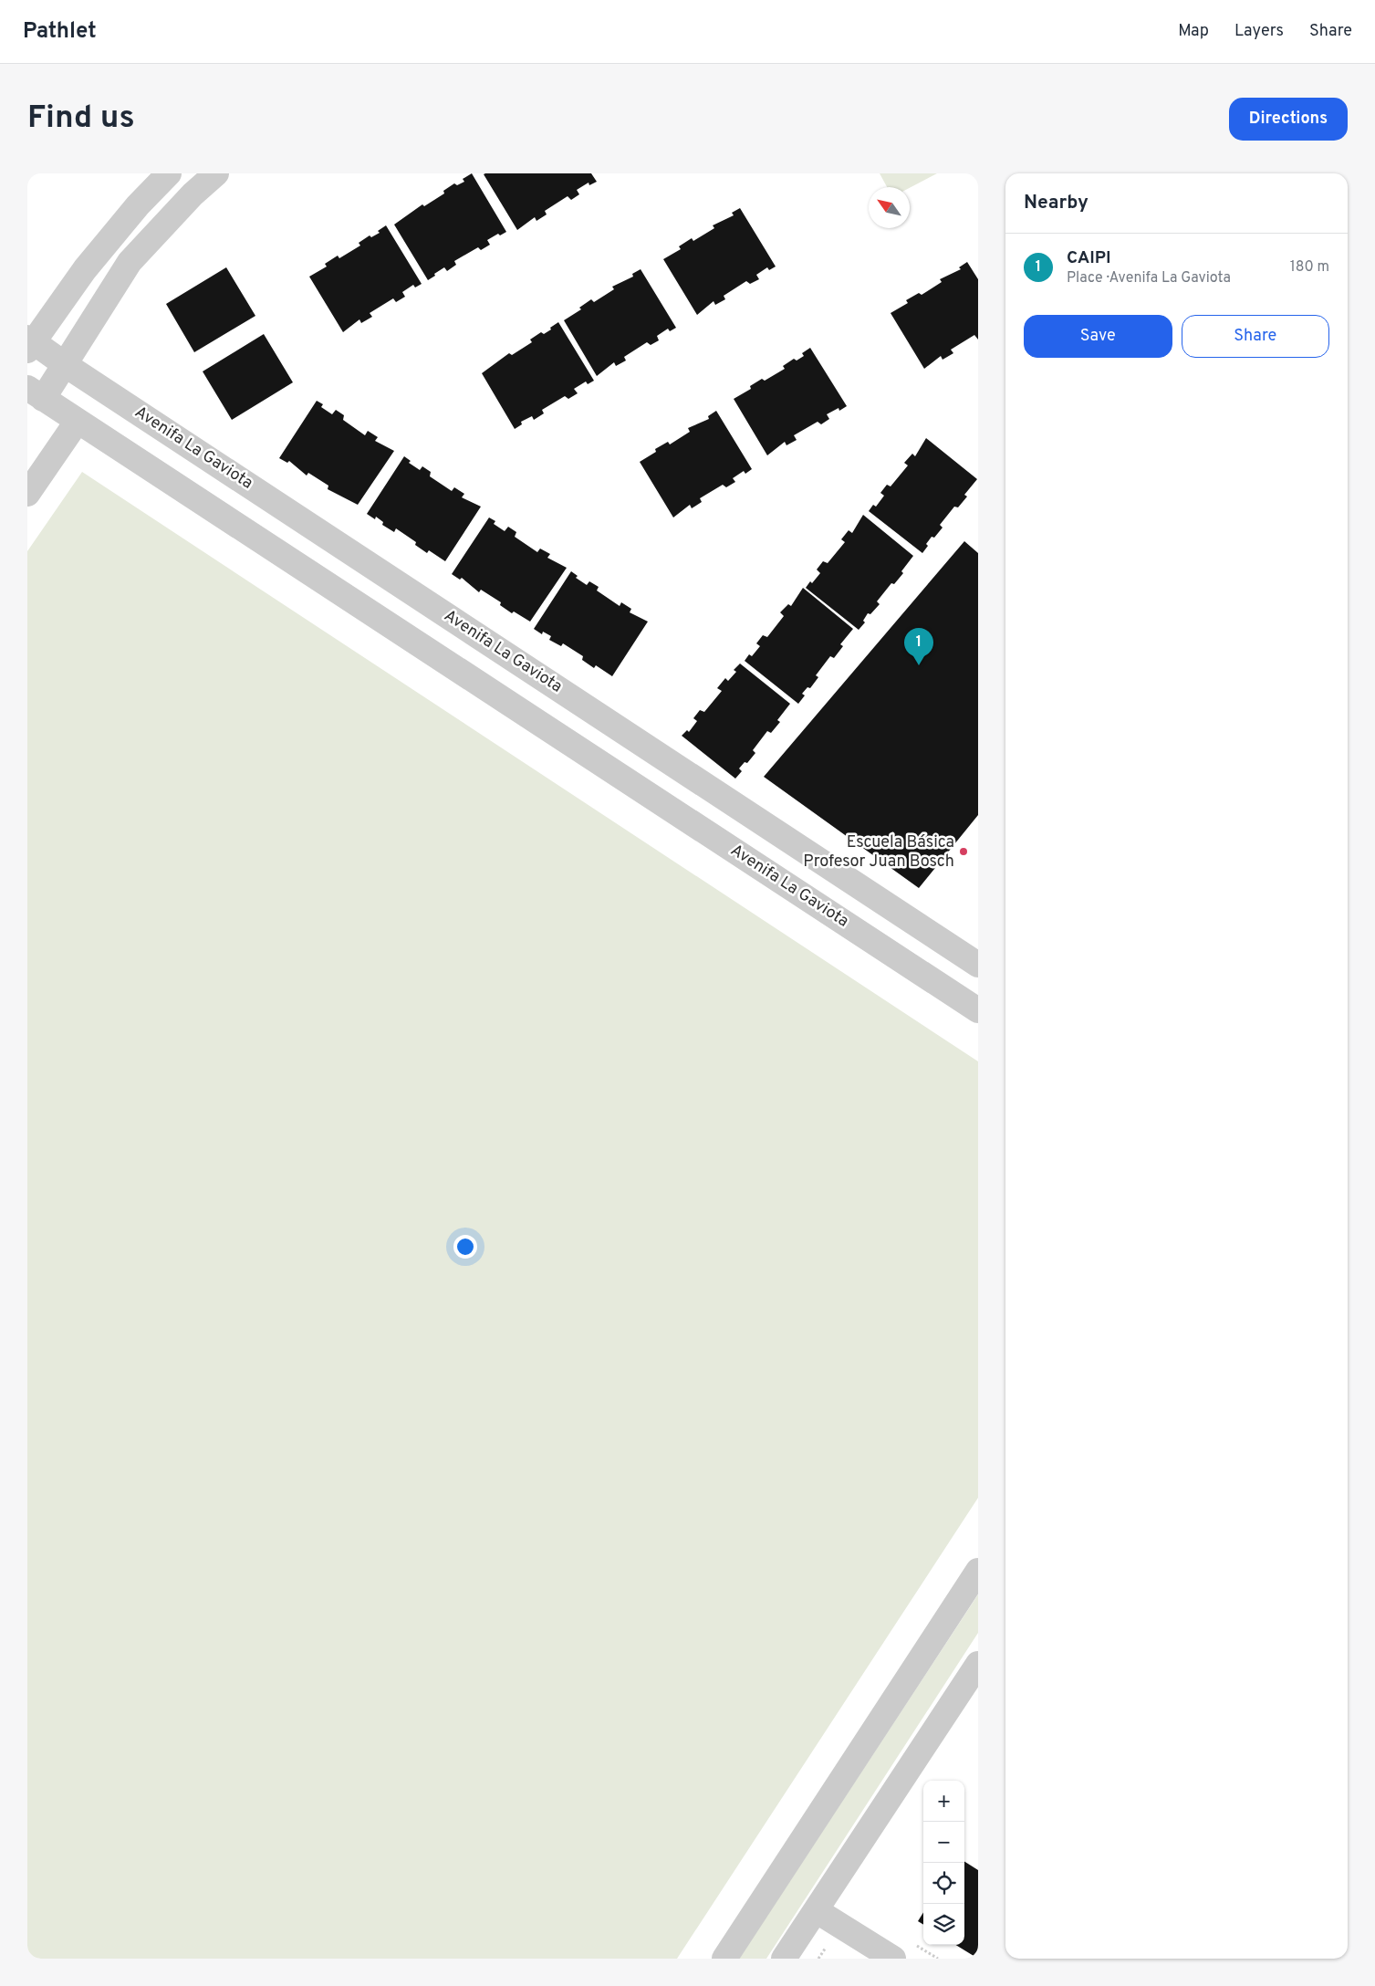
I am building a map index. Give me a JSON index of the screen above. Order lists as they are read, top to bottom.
{
  "streets": {
    "street": ["Avenifa La Gaviota"]
  },
  "places": ["Escuela Básica Profesor Juan Bosch"],
  "north": "top left",
  "page": {
    "header": "Pathlet",
    "nav": ["Map", "Layers", "Share"],
    "buttons": [
      "Directions",
      ["Save", "Share"]
    ],
    "title": "Find us",
    "heading": "Nearby",
    "list": [
      {
        "mark": "1",
        "name": "CAIPI",
        "note": "Place · Avenifa La Gaviota",
        "value": "180 m"
      }
    ],
    "pins": "1",
    "map_buttons": ["+", "−"]
  }
}
